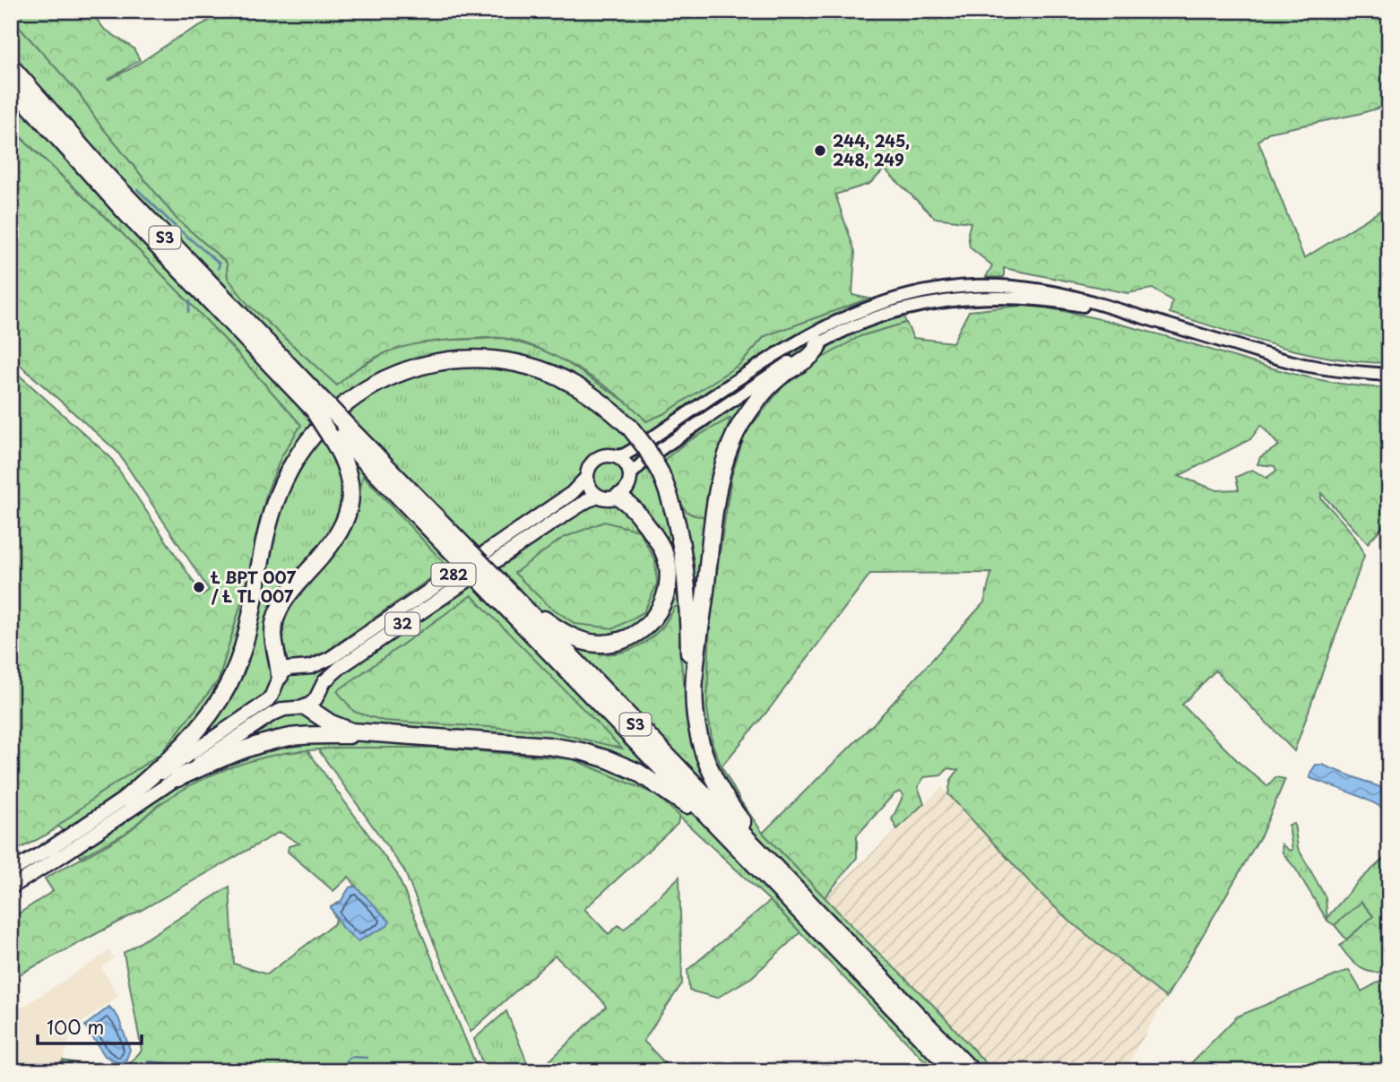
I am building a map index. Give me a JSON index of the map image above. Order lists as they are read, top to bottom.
{
  "streets": {
    "highway": ["S3"],
    "main road": ["282", "32"]
  },
  "crossings": [
    ["282", "32"]
  ],
  "places": ["244, 245, 248, 249", "Ł BPT 007 / Ł TL 007"],
  "scale_bar": "100 m"
}
